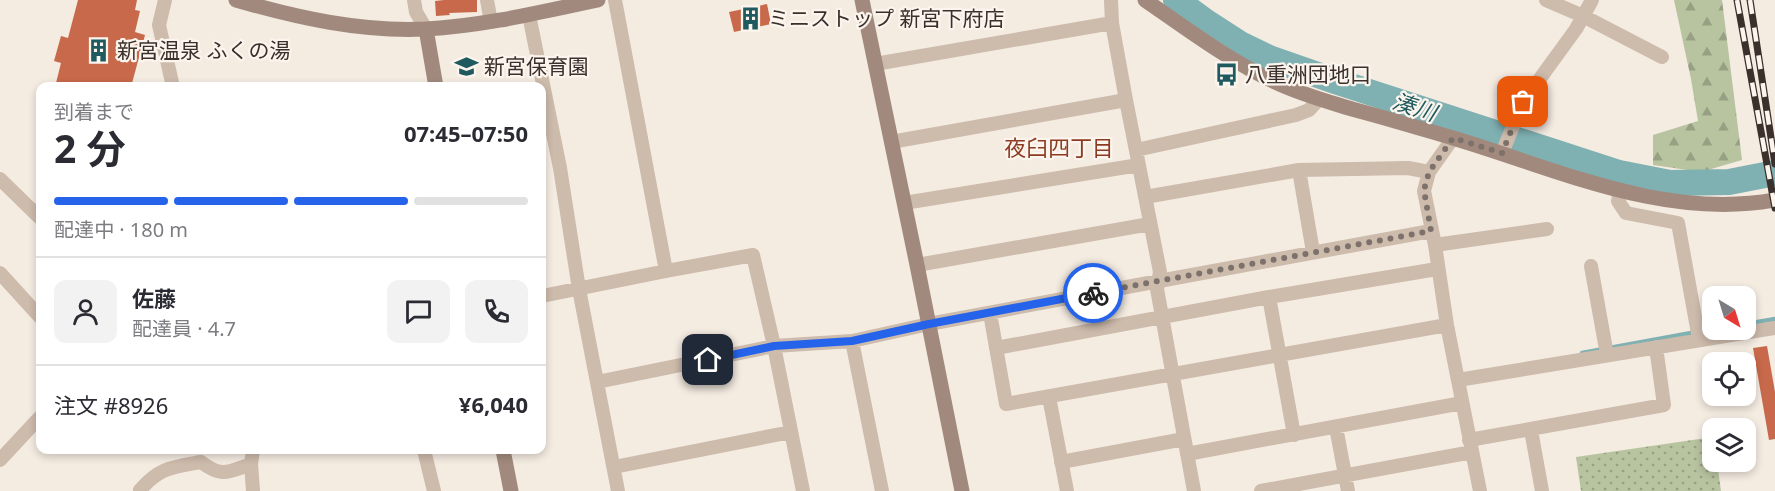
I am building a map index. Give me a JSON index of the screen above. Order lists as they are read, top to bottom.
{
  "districts": ["夜臼四丁目"],
  "water": ["湊川"],
  "places": {
    "building": ["ミニストップ 新宮下府店", "新宮温泉 ふくの湯"],
    "school or university": ["新宮保育園"],
    "bus stop": ["八重洲団地口"]
  },
  "north": "bottom right",
  "page": {
    "heading": ["2 分", "到着まで", "07:45–07:50"],
    "panel": [
      "佐藤",
      "配達員 · 4.7",
      "注文 #8926",
      "¥6,040"
    ],
    "bar": "配達中 · 180 m"
  }
}
